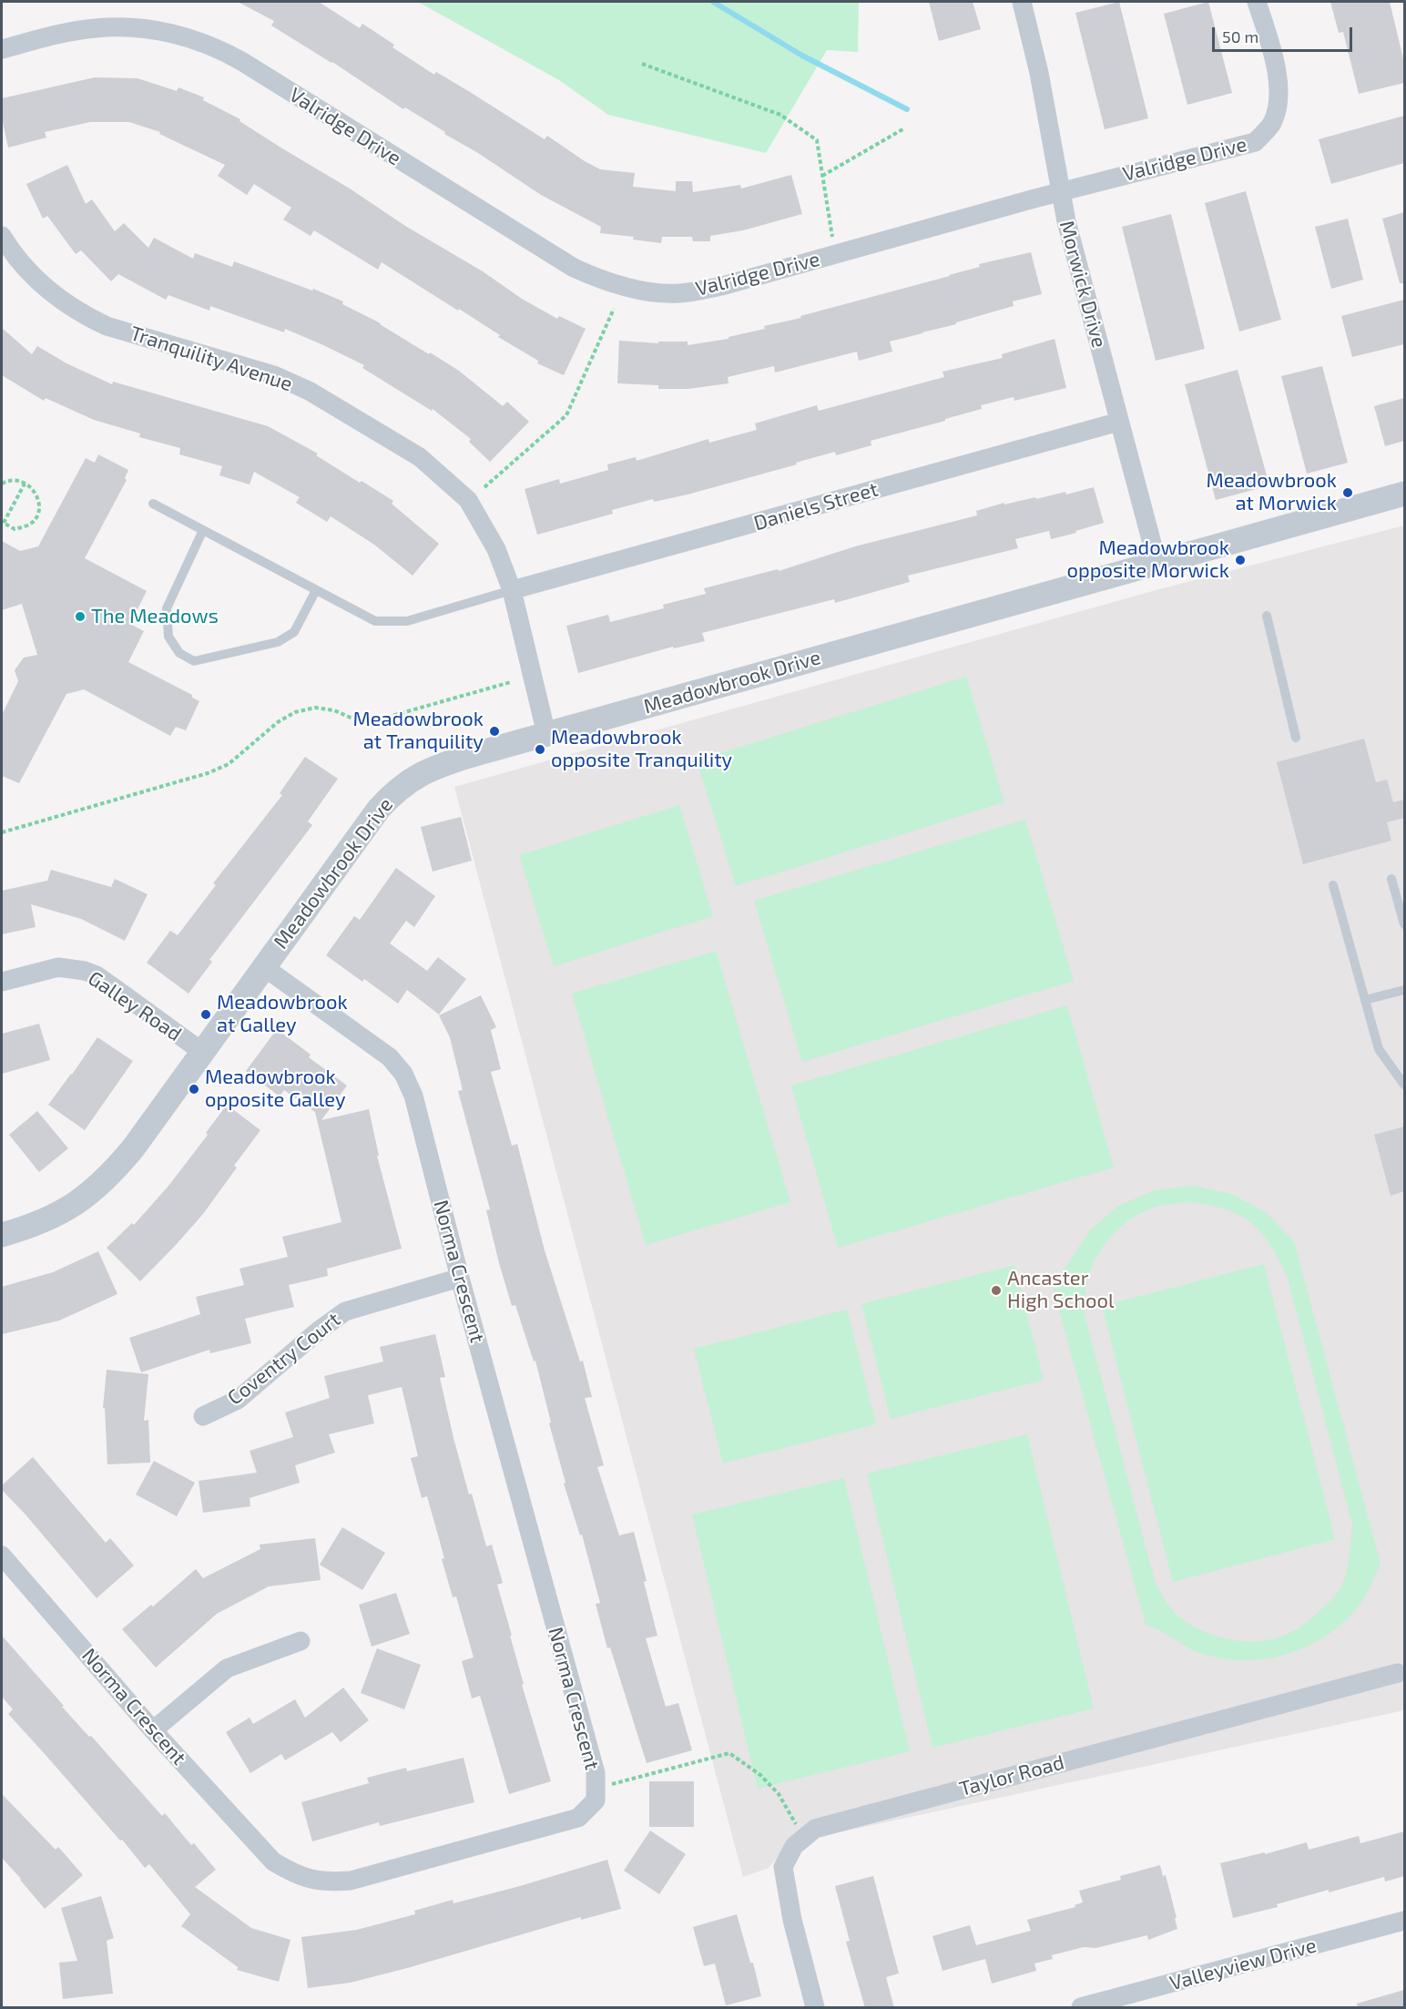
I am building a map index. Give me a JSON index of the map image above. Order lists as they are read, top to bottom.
{
  "streets": {
    "street": [
      "Valridge Drive",
      "Morwick Drive",
      "Tranquility Avenue",
      "Daniels Street",
      "Meadowbrook Drive",
      "Galley Road",
      "Norma Crescent",
      "Coventry Court",
      "Taylor Road",
      "Valleyview Drive"
    ]
  },
  "crossings": [
    ["Valridge Drive", "Morwick Drive"],
    ["Morwick Drive", "Daniels Street"],
    ["Morwick Drive", "Meadowbrook Drive"],
    ["Tranquility Avenue", "Daniels Street"],
    ["Tranquility Avenue", "Meadowbrook Drive"],
    ["Meadowbrook Drive", "Galley Road"],
    ["Meadowbrook Drive", "Norma Crescent"],
    ["Norma Crescent", "Coventry Court"]
  ],
  "places": [
    "Meadowbrook at Morwick",
    "Meadowbrook opposite Morwick",
    "The Meadows",
    "Meadowbrook at Tranquility",
    "Meadowbrook opposite Tranquility",
    "Meadowbrook at Galley",
    "Meadowbrook opposite Galley",
    "Ancaster High School"
  ],
  "scale_bar": "50 m"
}
